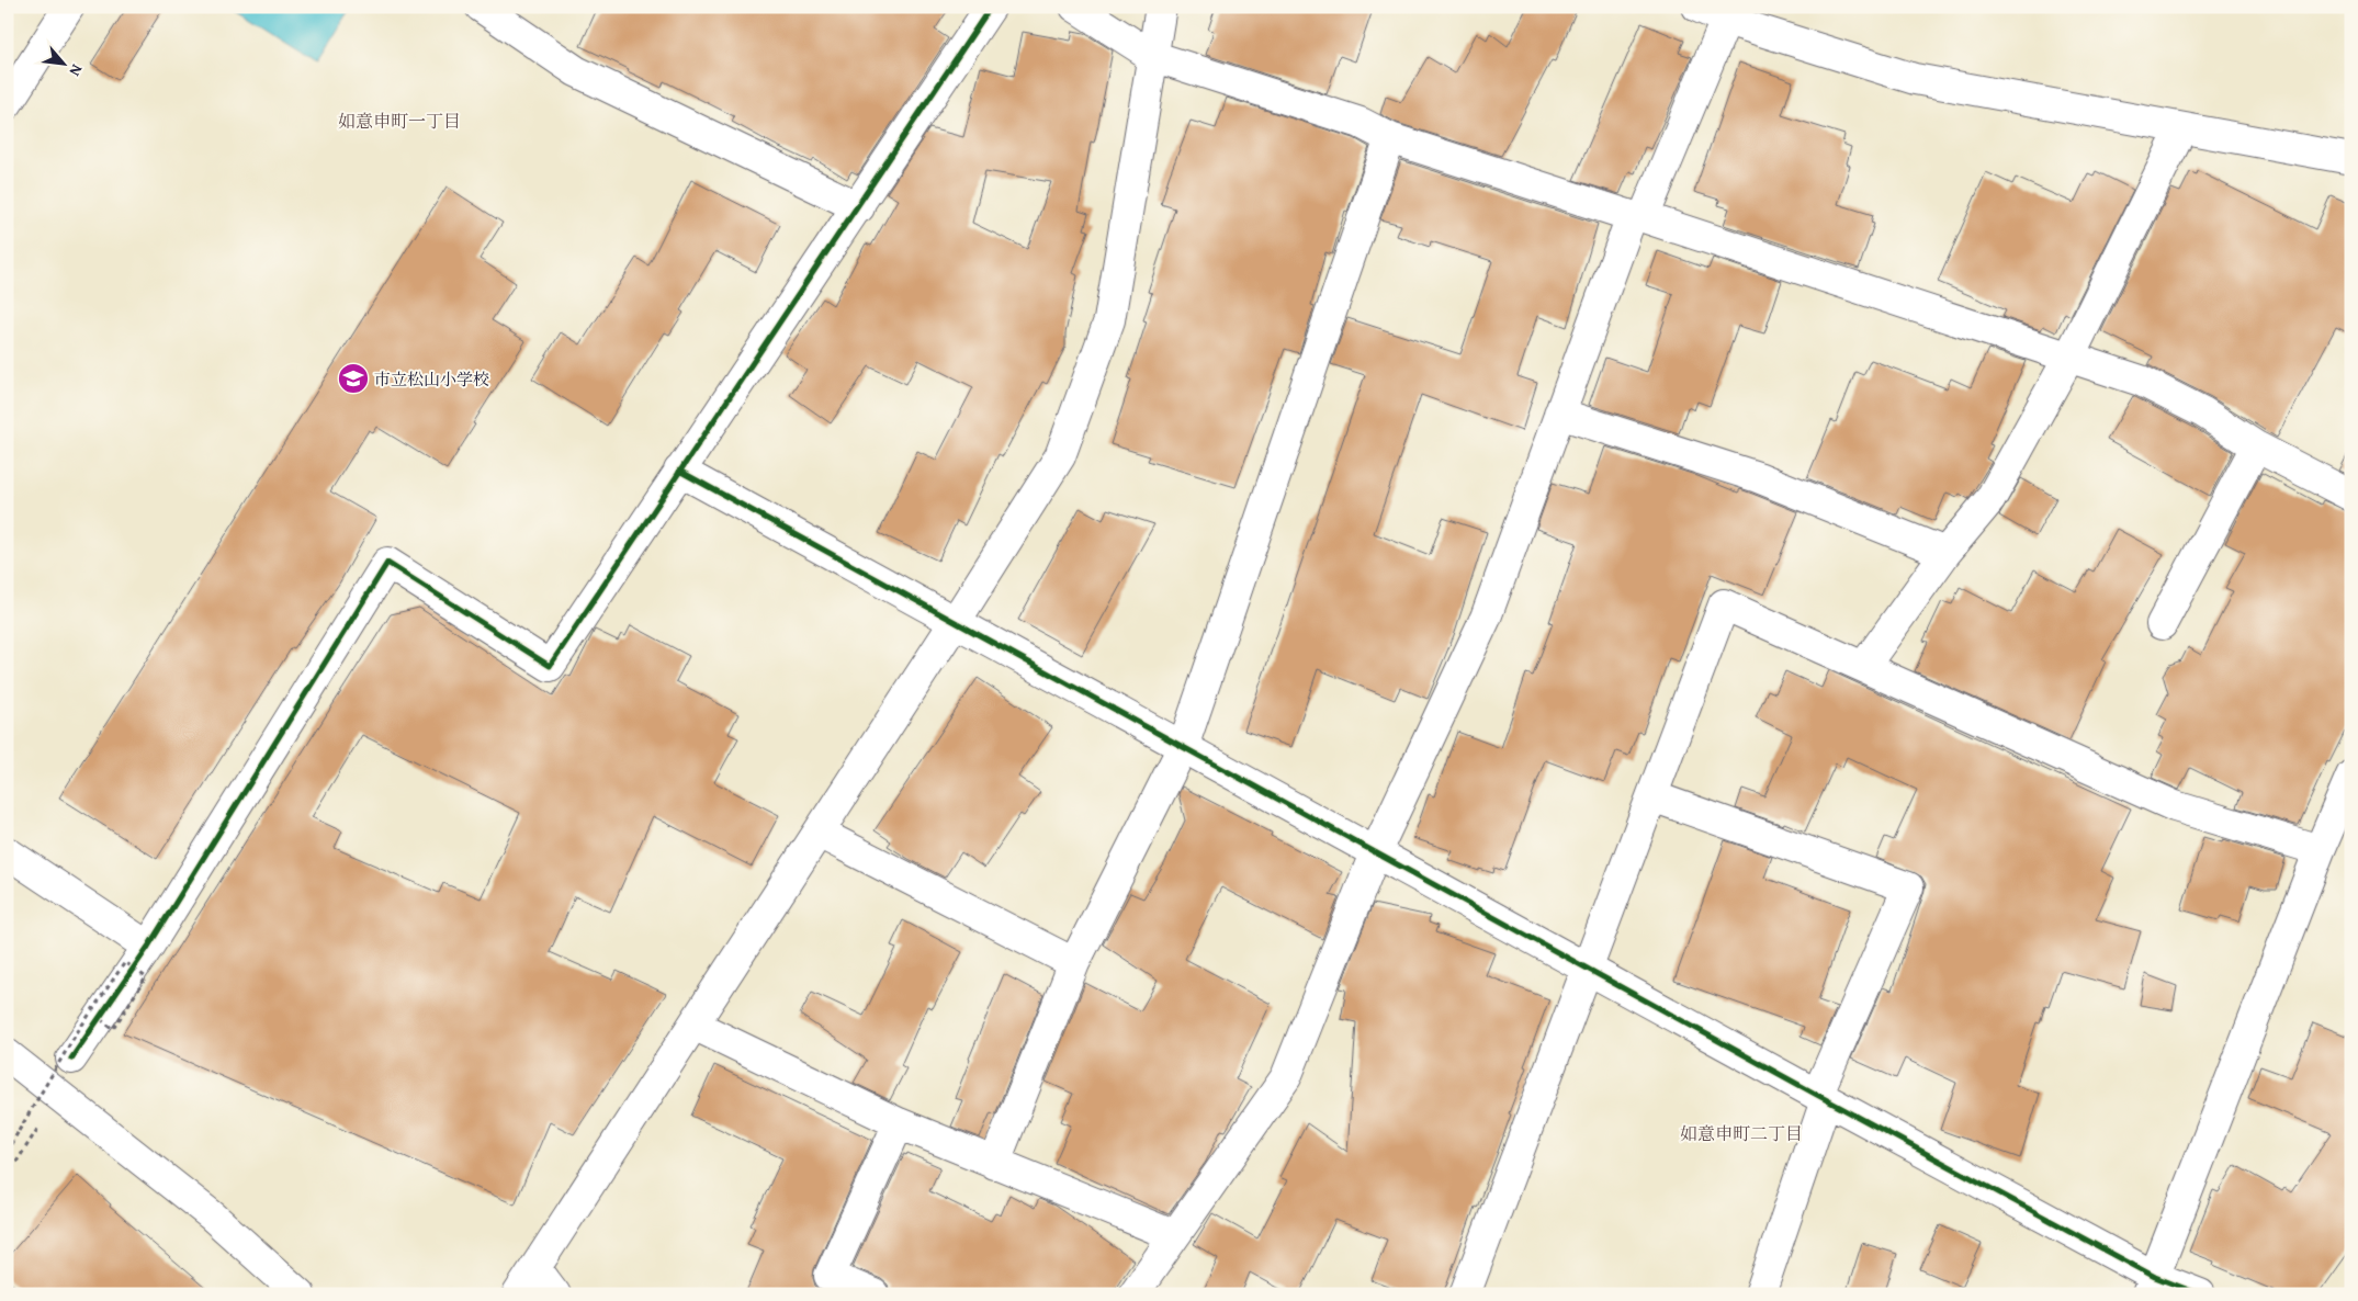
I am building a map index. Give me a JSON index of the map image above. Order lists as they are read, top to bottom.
{
  "districts": ["如意申町一丁目", "如意申町二丁目"],
  "places": {
    "school or university": ["市立松山小学校"]
  },
  "north": "bottom right"
}
